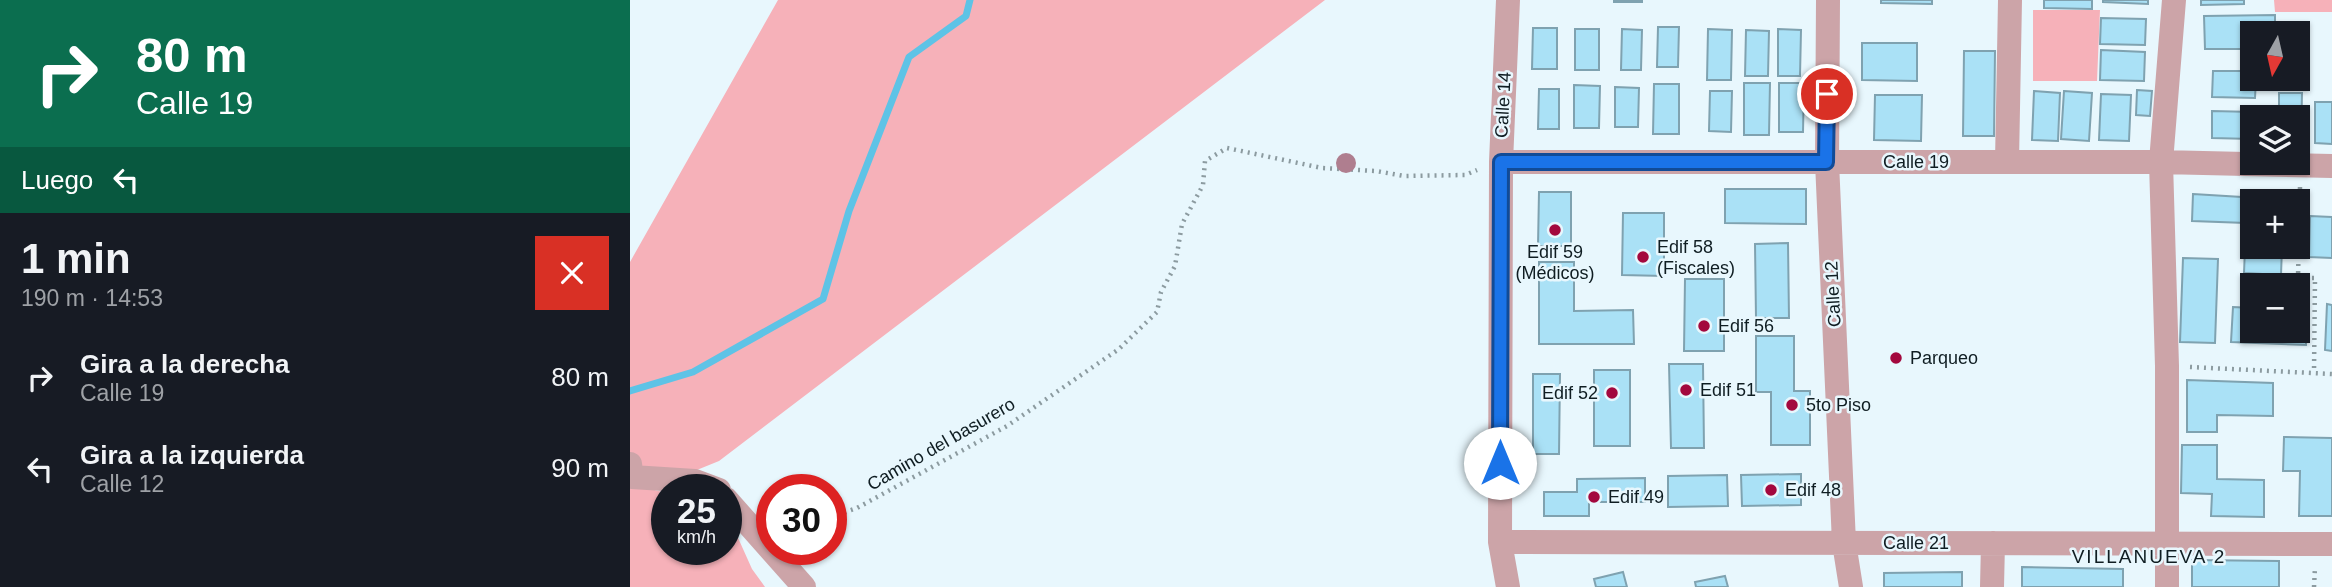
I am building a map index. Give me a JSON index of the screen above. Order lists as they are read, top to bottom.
{
  "streets": {
    "street": [
      "Calle 14",
      "Calle 19",
      "Calle 12",
      "Calle 21"
    ],
    "path": ["Camino del basurero"]
  },
  "crossings": [
    ["Calle 14", "Calle 19"],
    ["Calle 14", "Camino del basurero"],
    ["Calle 14", "Calle 21"],
    ["Calle 19", "Calle 12"],
    ["Calle 19", "Camino del basurero"],
    ["Calle 12", "Calle 21"]
  ],
  "districts": ["VILLANUEVA 2"],
  "places": [
    "Edif 59 (Médicos)",
    "Edif 58 (Fiscales)",
    "Edif 56",
    "Parqueo",
    "Edif 51",
    "Edif 52",
    "5to Piso",
    "Edif 48",
    "Edif 49"
  ],
  "north": "bottom",
  "page": {
    "turn": ["80 m", "Calle 19"],
    "map_buttons": ["+", "−"],
    "then": "Luego",
    "heading": ["1 min", "190 m · 14:53"],
    "list": [
      {
        "name": "Gira a la derecha",
        "note": "Calle 19",
        "value": "80 m"
      },
      {
        "name": "Gira a la izquierda",
        "note": "Calle 12",
        "value": "90 m"
      }
    ],
    "speed": "25 km/h",
    "limit": "30"
  }
}
